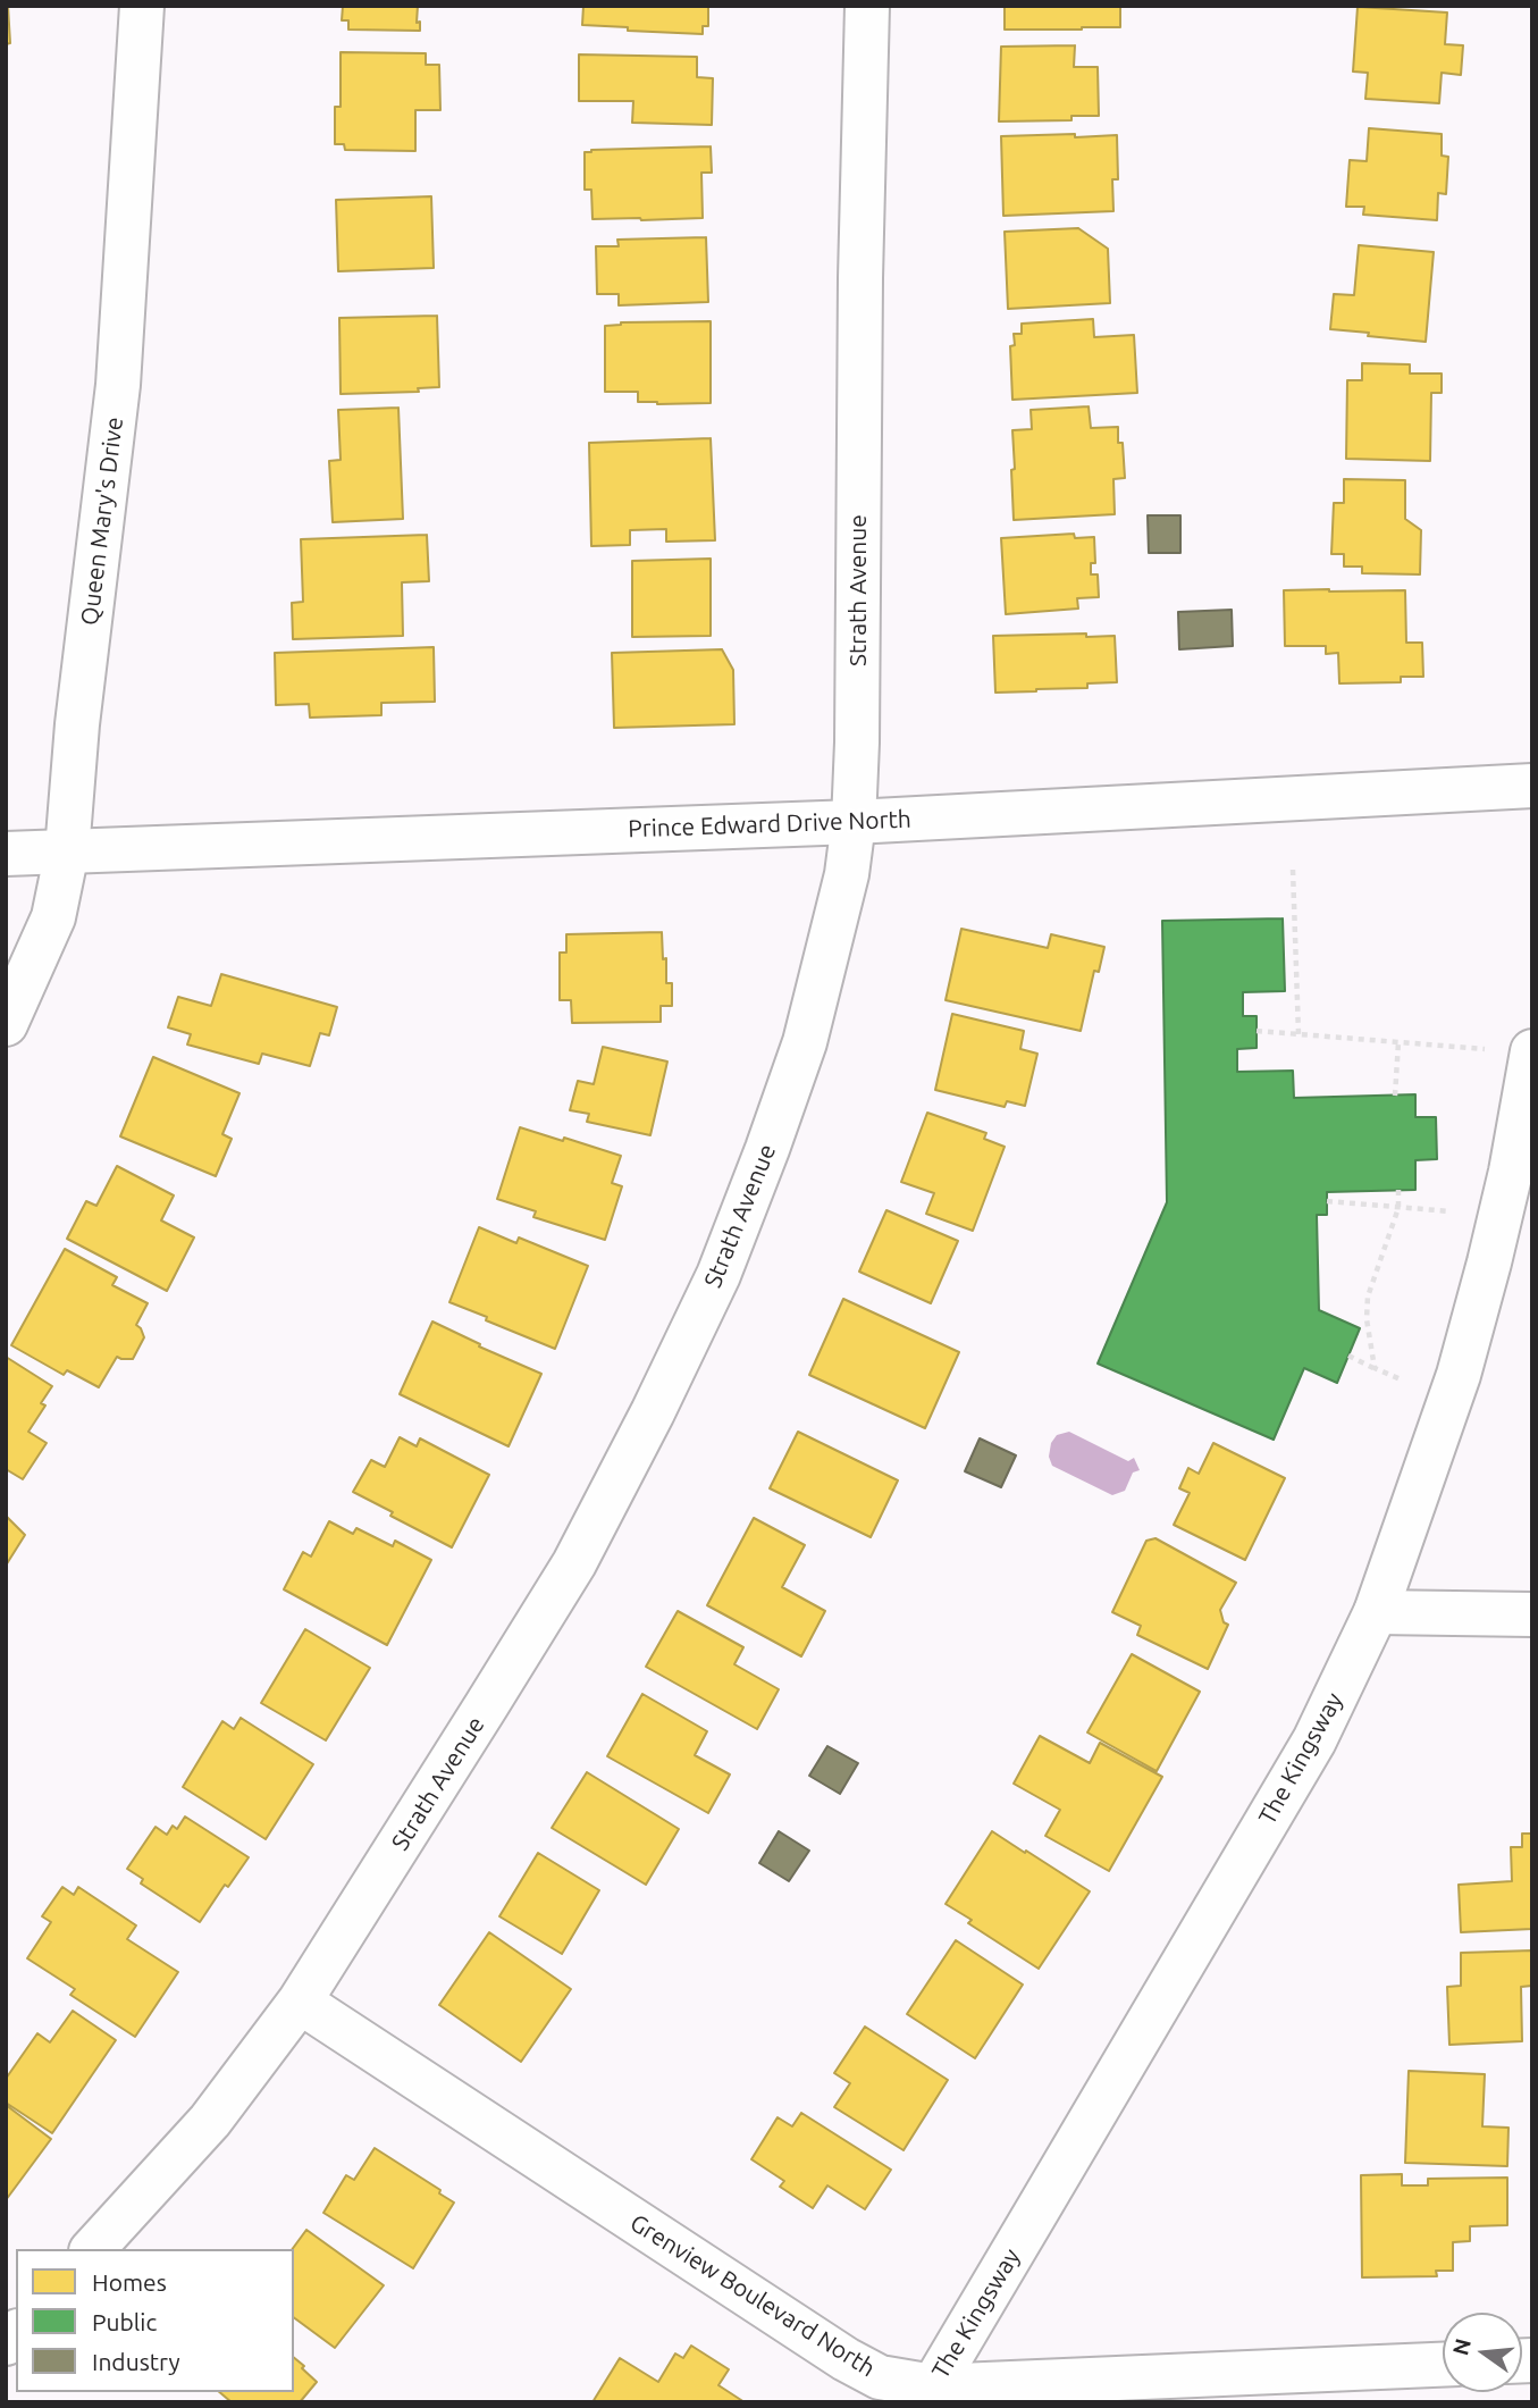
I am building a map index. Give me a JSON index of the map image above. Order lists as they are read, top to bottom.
{
  "streets": {
    "street": [
      "Queen Mary's Drive",
      "Strath Avenue",
      "Prince Edward Drive North",
      "The Kingsway",
      "Grenview Boulevard North"
    ]
  },
  "crossings": [
    ["Queen Mary's Drive", "Prince Edward Drive North"],
    ["Strath Avenue", "Prince Edward Drive North"],
    ["Strath Avenue", "Grenview Boulevard North"],
    ["The Kingsway", "Grenview Boulevard North"]
  ],
  "legend": ["Homes", "Public", "Industry"],
  "north": "left"
}
